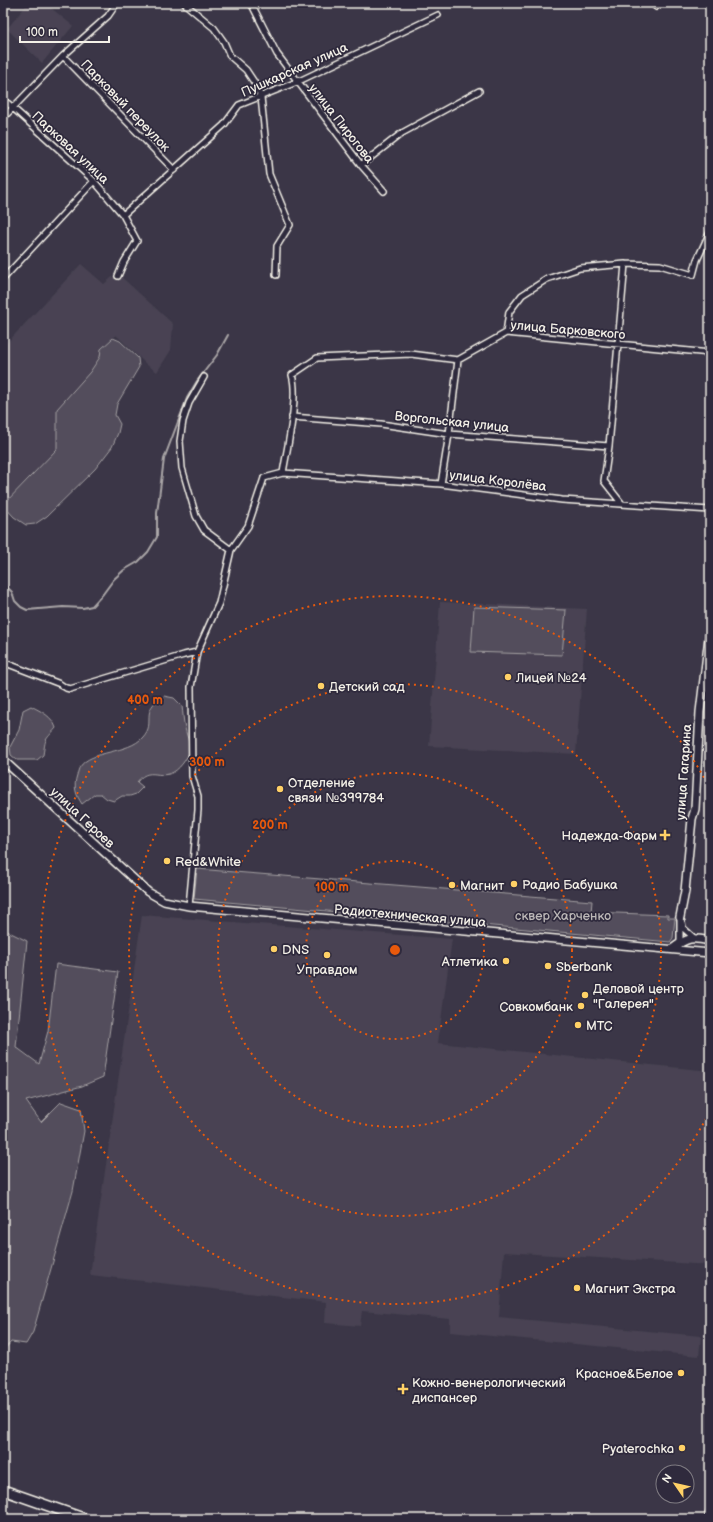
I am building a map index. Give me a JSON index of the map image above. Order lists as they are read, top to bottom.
{
  "streets": {
    "street": [
      "Пушкарская улица",
      "Парковый переулок",
      "улица Пирогова",
      "Парковая улица",
      "улица Барковского",
      "Воргольская улица",
      "улица Королёва",
      "улица Гагарина",
      "улица Героев",
      "Радиотехническая улица"
    ]
  },
  "crossings": [
    ["Пушкарская улица", "Парковый переулок"],
    ["Пушкарская улица", "улица Пирогова"],
    ["Пушкарская улица", "Парковая улица"],
    ["улица Героев", "Радиотехническая улица"]
  ],
  "parks": ["сквер Харченко"],
  "places": {
    "other": [
      "Лицей №24",
      "Детский сад",
      "Отделение связи №399784",
      "Red&White",
      "Радио Бабушка",
      "Магнит",
      "DNS",
      "Управдом",
      "Атлетика",
      "Sberbank",
      "Деловой центр \"Галерея\"",
      "Совкомбанк",
      "МТС",
      "Магнит Экстра",
      "Красное&Белое",
      "Pyaterochka"
    ],
    "health": ["Надежда-Фарм", "Кожно-венерологический диспансер"]
  },
  "scale_bar": "100 m",
  "north": "top left",
  "rings": [
    "400 m",
    "300 m",
    "200 m",
    "100 m"
  ]
}
